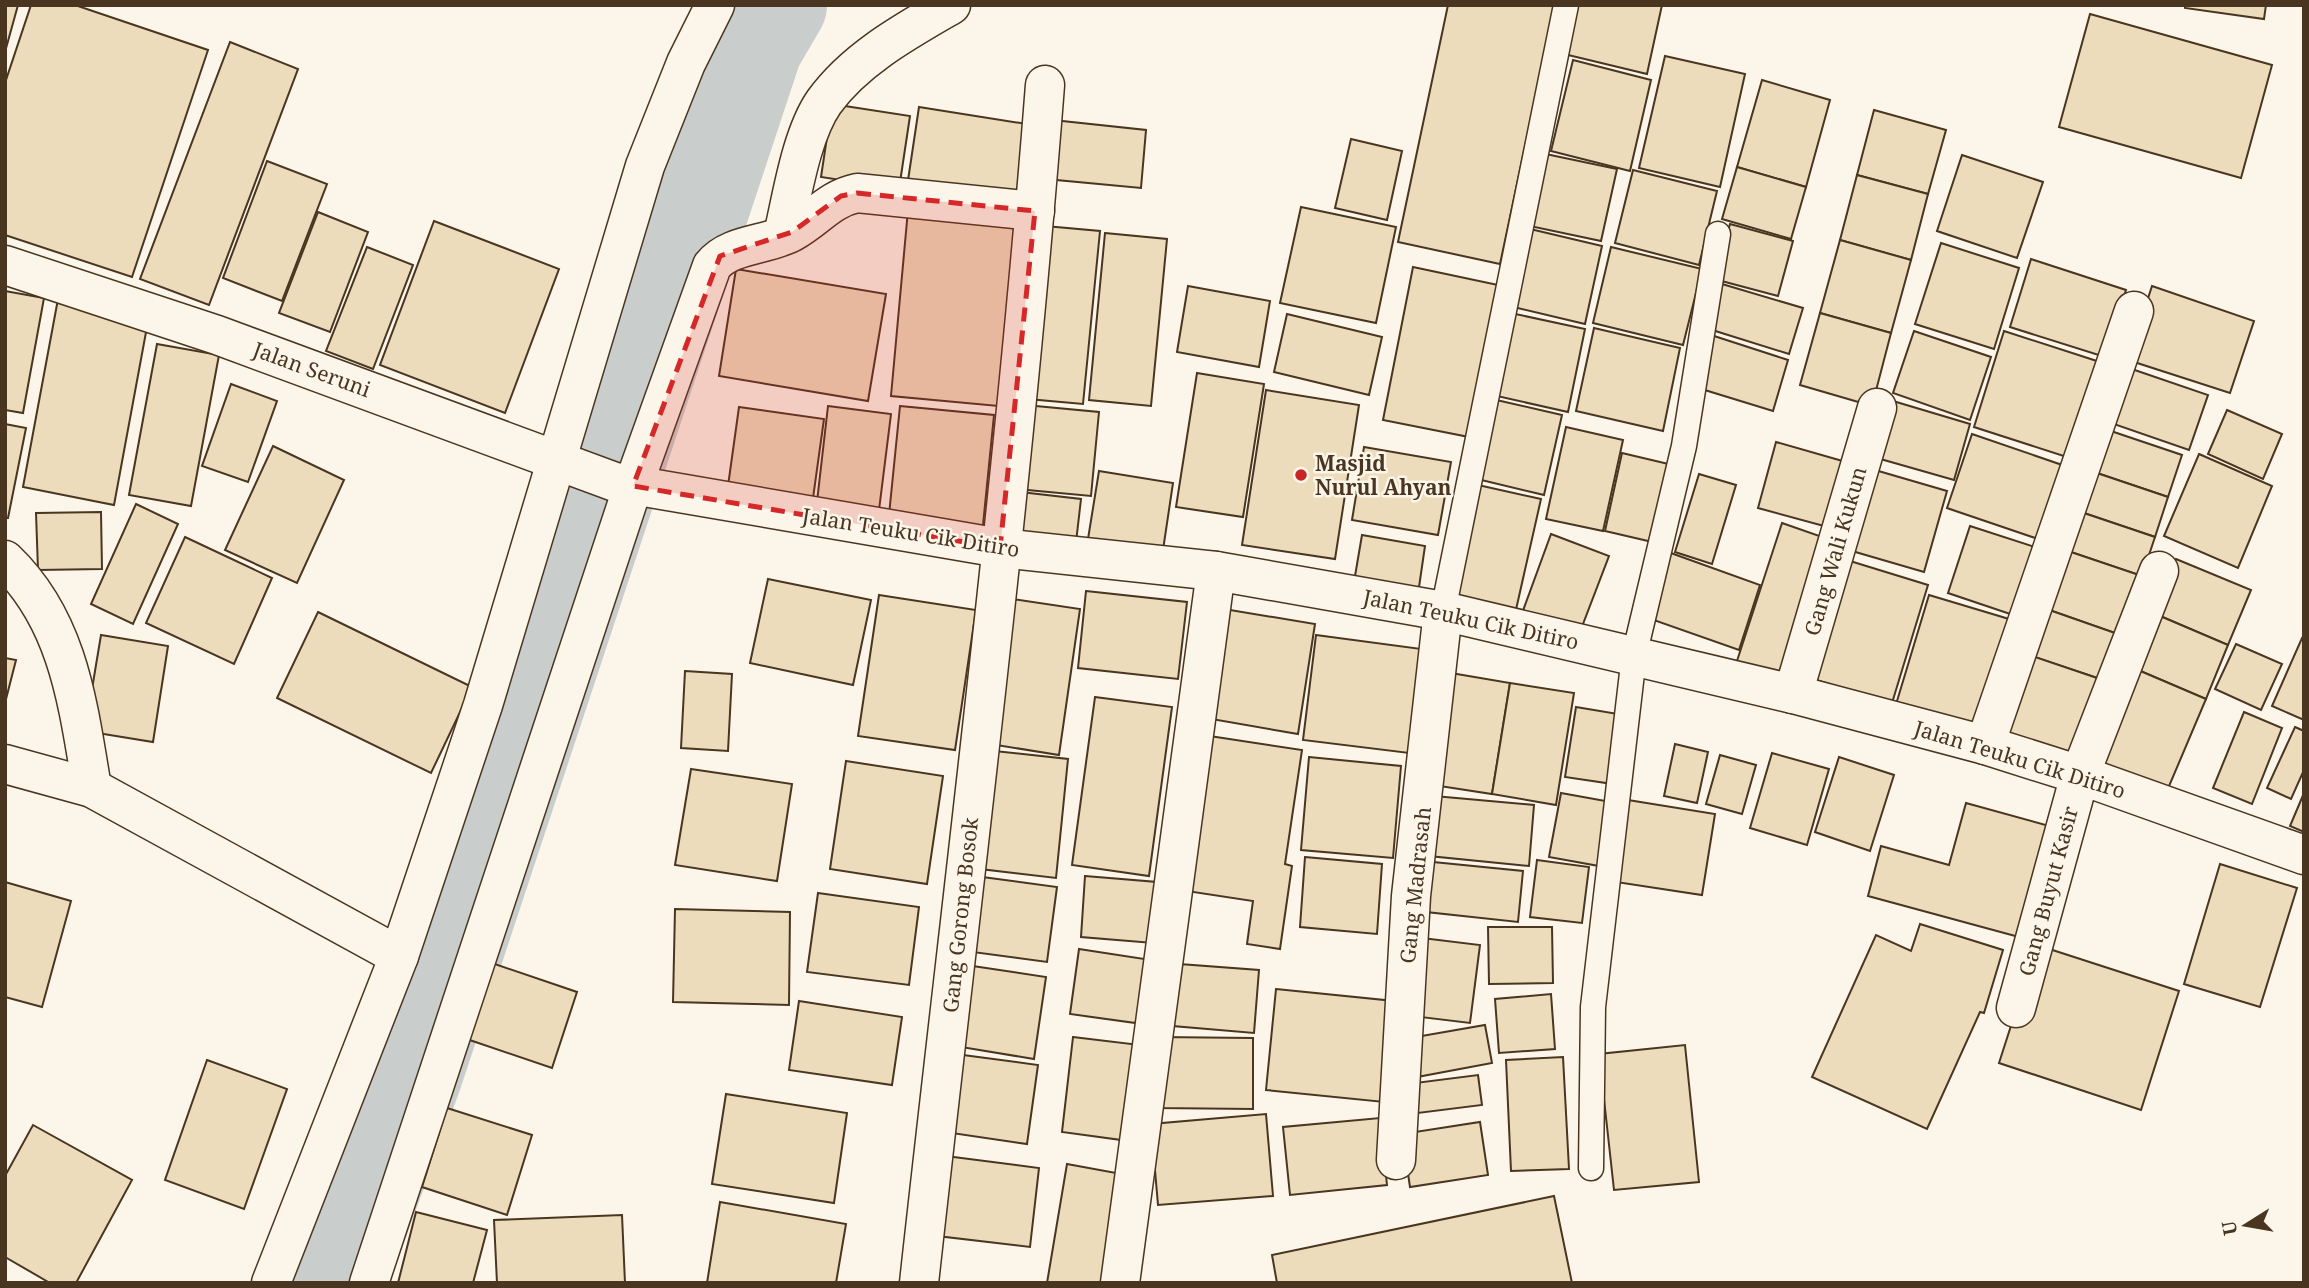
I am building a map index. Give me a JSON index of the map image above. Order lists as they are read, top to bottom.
{
  "streets": {
    "street": [
      "Jalan Seruni",
      "Jalan Teuku Cik Ditiro",
      "Gang Wali Kukun",
      "Gang Madrasah",
      "Gang Buyut Kasir",
      "Gang Gorong Bosok"
    ]
  },
  "crossings": [
    ["Jalan Seruni", "Jalan Teuku Cik Ditiro"],
    ["Jalan Teuku Cik Ditiro", "Gang Wali Kukun"],
    ["Jalan Teuku Cik Ditiro", "Gang Madrasah"],
    ["Jalan Teuku Cik Ditiro", "Gang Buyut Kasir"],
    ["Jalan Teuku Cik Ditiro", "Gang Gorong Bosok"]
  ],
  "places": ["Masjid Nurul Ahyan"],
  "north": "left"
}
